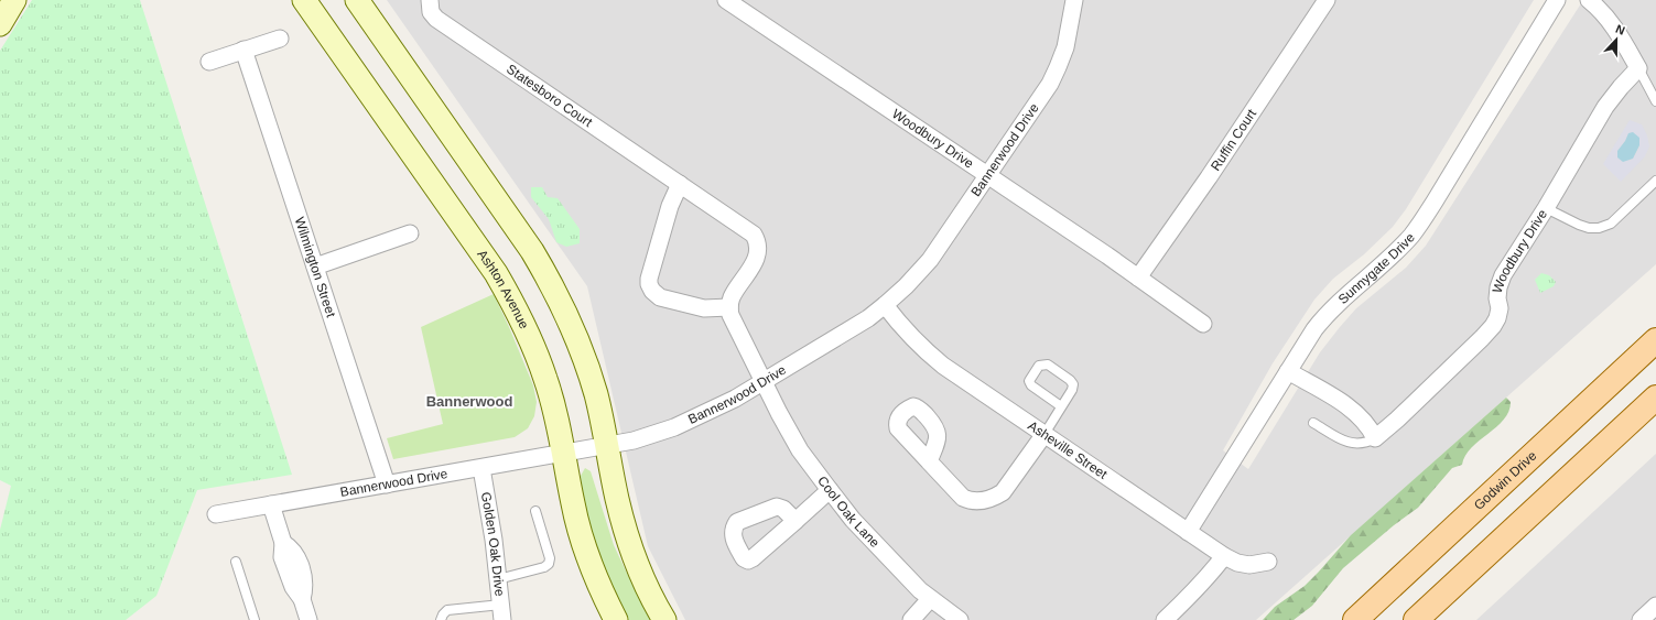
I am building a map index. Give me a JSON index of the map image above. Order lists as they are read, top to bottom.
{
  "streets": {
    "main road": ["Ashton Avenue", "Godwin Drive"],
    "street": [
      "Statesboro Court",
      "Woodbury Drive",
      "Ruffin Court",
      "Bannerwood Drive",
      "Wilmington Street",
      "Sunnygate Drive",
      "Asheville Street",
      "Cool Oak Lane",
      "Golden Oak Drive"
    ]
  },
  "crossings": [
    ["Woodbury Drive", "Ruffin Court"],
    ["Woodbury Drive", "Bannerwood Drive"],
    ["Bannerwood Drive", "Wilmington Street"],
    ["Bannerwood Drive", "Ashton Avenue"],
    ["Bannerwood Drive", "Asheville Street"],
    ["Bannerwood Drive", "Cool Oak Lane"],
    ["Bannerwood Drive", "Golden Oak Drive"],
    ["Sunnygate Drive", "Asheville Street"]
  ],
  "districts": ["Bannerwood"],
  "north": "top"
}
